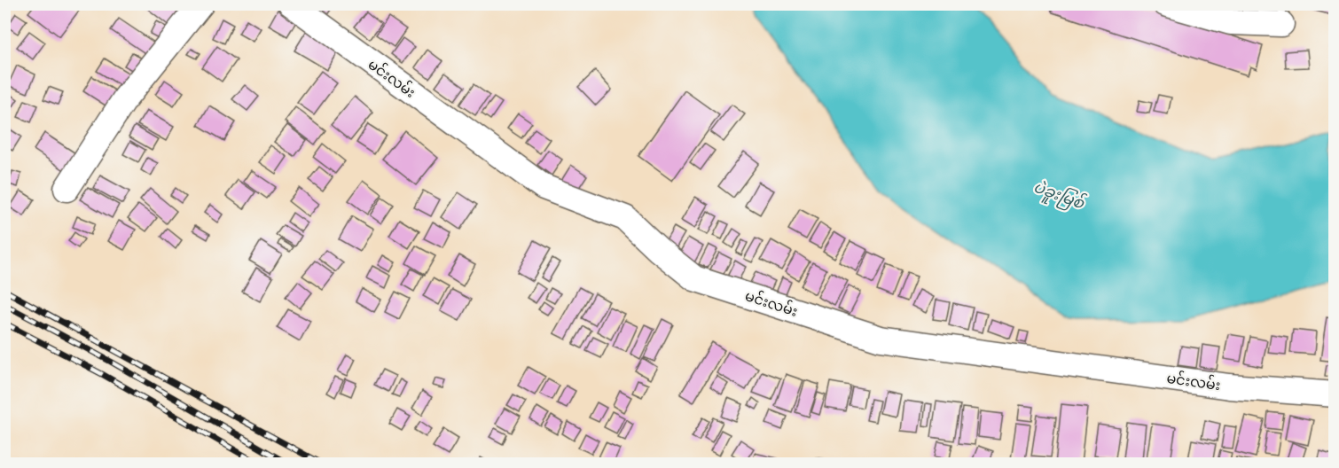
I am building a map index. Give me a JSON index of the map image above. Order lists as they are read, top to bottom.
{
  "streets": {
    "street": ["မင်းလမ်း"]
  },
  "water": ["ပဲခူးမြစ်"]
}
